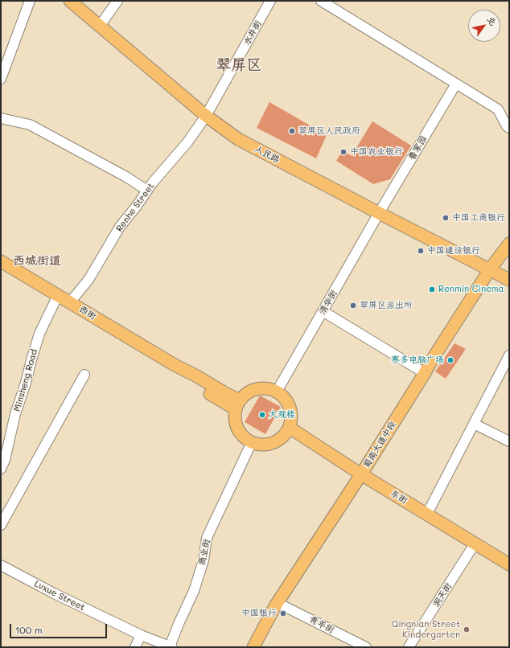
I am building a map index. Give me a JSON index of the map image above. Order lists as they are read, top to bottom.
{
  "streets": {
    "main road": [
      "人民路",
      "西街",
      "蜀南大道中段",
      "东街"
    ],
    "street": [
      "水井街",
      "鲁家园",
      "Renhe Street",
      "清华街",
      "Minsheng Road",
      "商业街",
      "洞天街",
      "Lvxue Street",
      "青年街"
    ]
  },
  "crossings": [
    ["水井街", "人民路"],
    ["水井街", "Renhe Street"],
    ["鲁家园", "人民路"],
    ["鲁家园", "清华街"],
    ["人民路", "Renhe Street"],
    ["人民路", "清华街"],
    ["人民路", "蜀南大道中段"],
    ["Renhe Street", "西街"],
    ["清华街", "西街"],
    ["清华街", "东街"],
    ["清华街", "商业街"],
    ["西街", "Minsheng Road"],
    ["西街", "东街"],
    ["西街", "商业街"],
    ["蜀南大道中段", "东街"],
    ["蜀南大道中段", "青年街"],
    ["东街", "商业街"],
    ["东街", "洞天街"],
    ["商业街", "Lvxue Street"]
  ],
  "districts": ["翠屏区", "西城街道"],
  "places": [
    "翠屏区人民政府",
    "中国农业银行",
    "中国工商银行",
    "中国建设银行",
    "Renmin Cinema",
    "翠屏区派出所",
    "赛多电脑广场",
    "大观楼",
    "中国银行",
    "Qingnian Street Kindergarten"
  ],
  "scale_bar": "100 m",
  "north": "top right"
}
